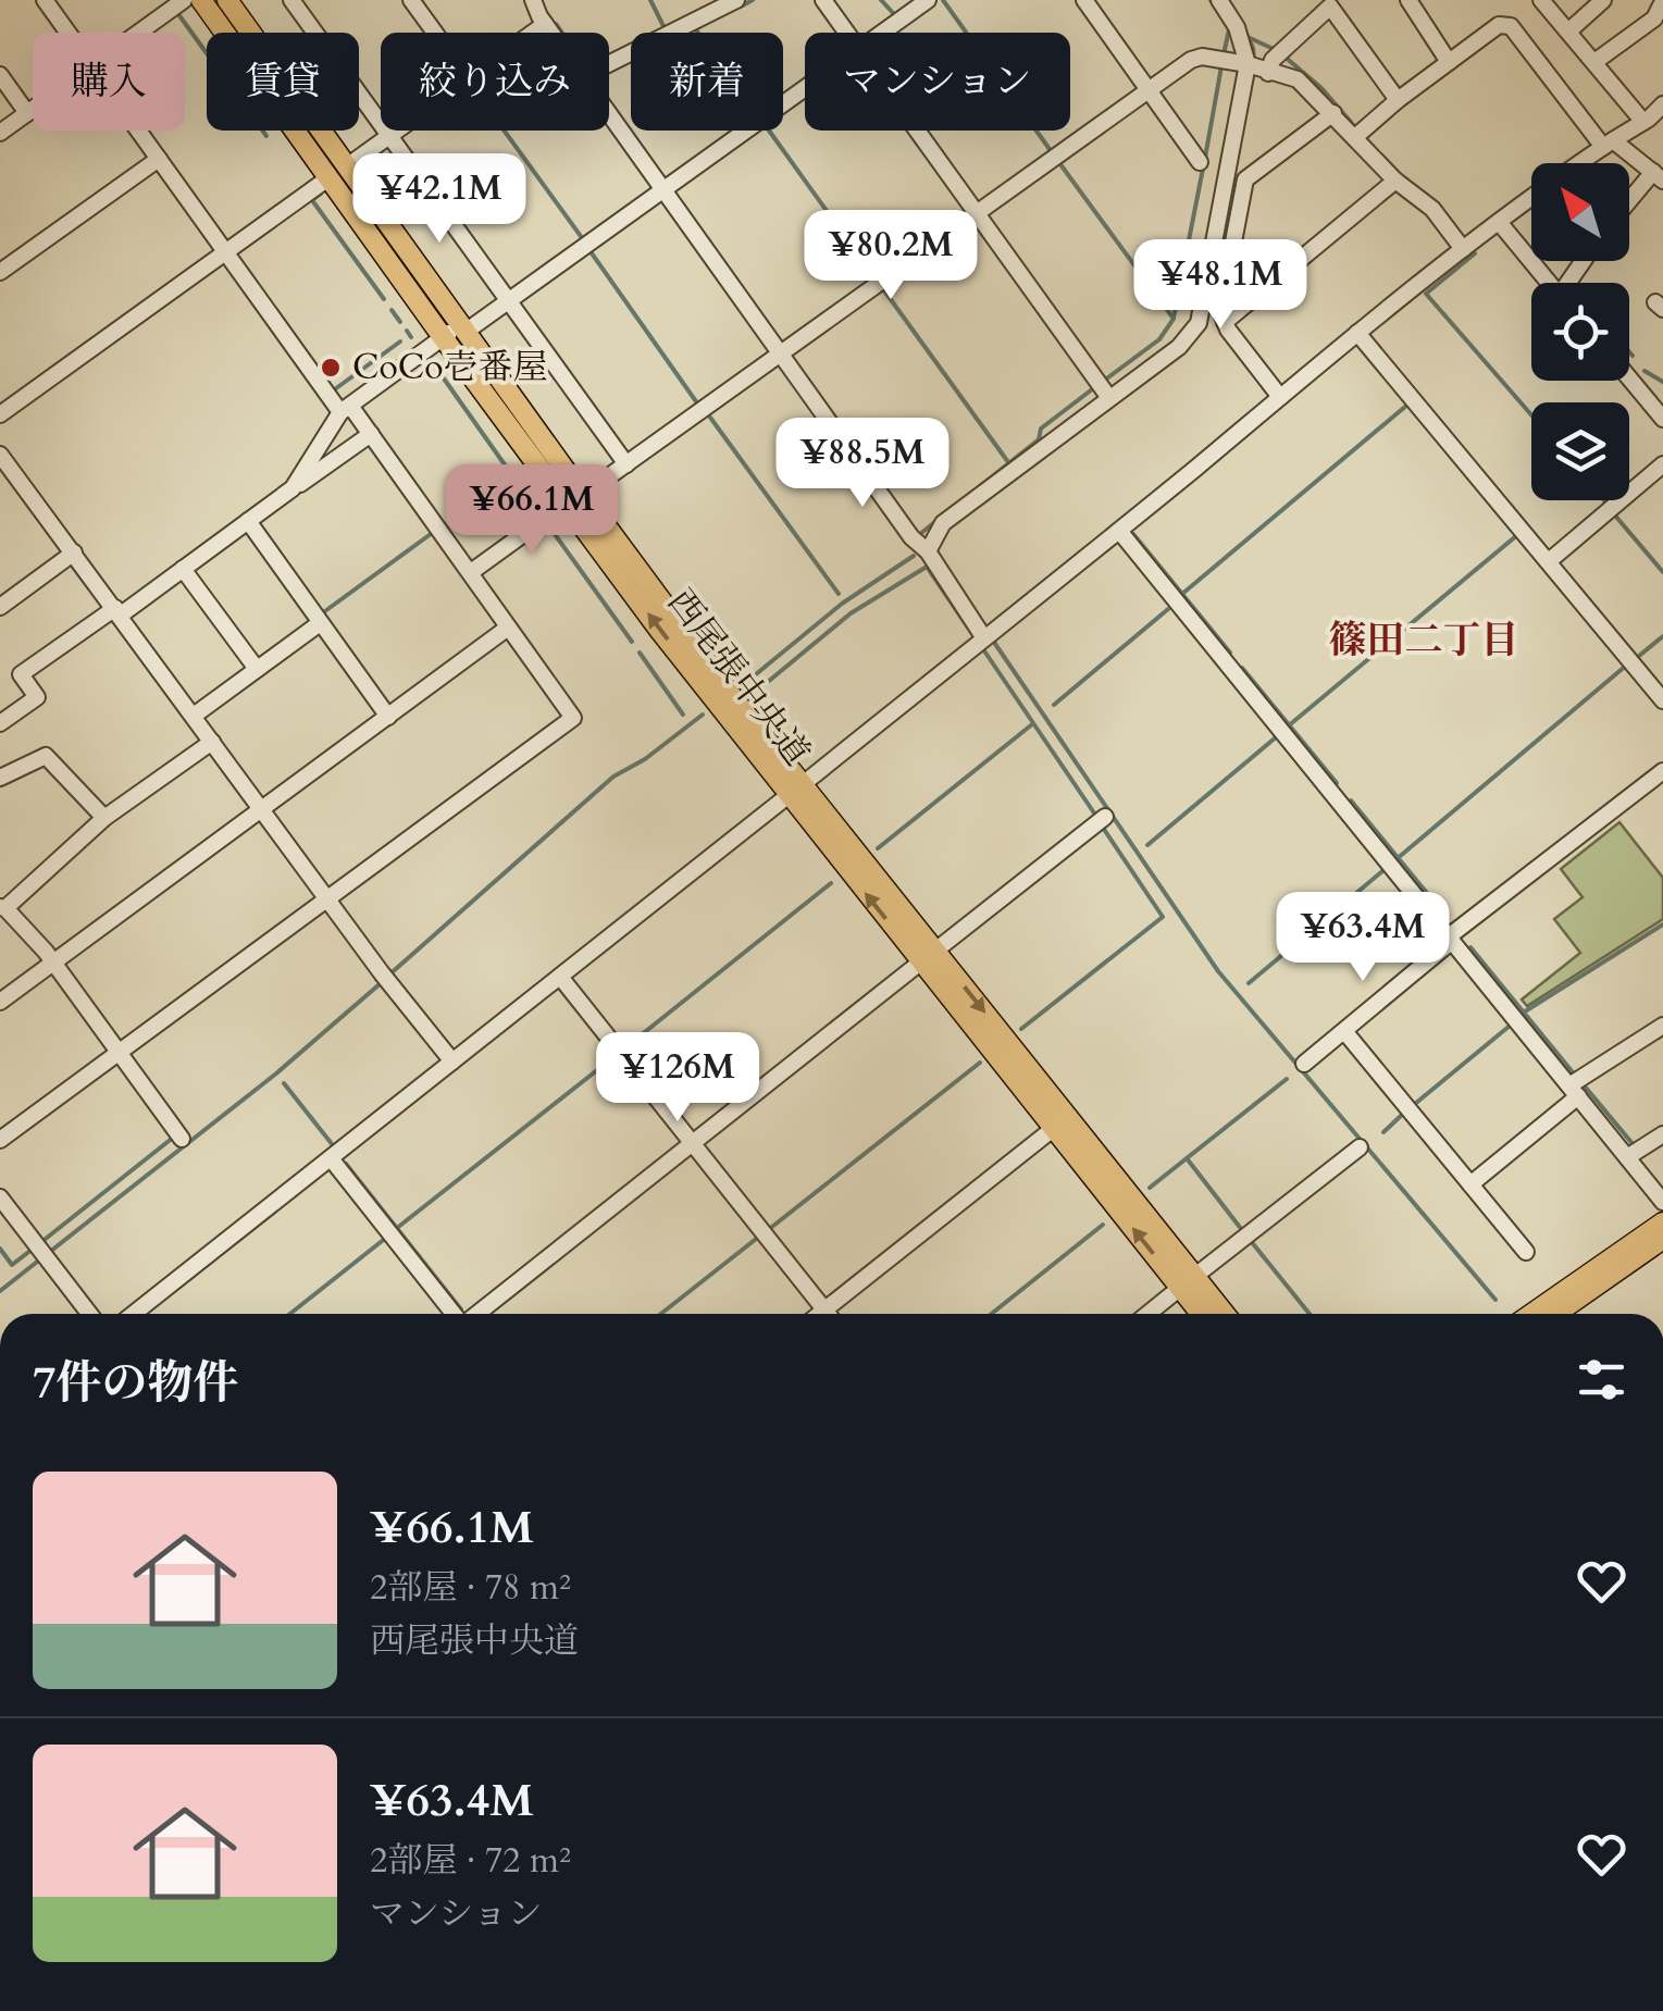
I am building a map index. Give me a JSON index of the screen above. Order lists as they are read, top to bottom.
{
  "streets": {
    "main road": ["西尾張中央道"]
  },
  "districts": ["篠田二丁目"],
  "places": ["CoCo壱番屋"],
  "north": "top left",
  "page": {
    "chip": [
      "購入",
      "賃貸",
      "絞り込み",
      "新着",
      "マンション"
    ],
    "price": [
      "¥42.1M",
      "¥80.2M",
      "¥48.1M",
      "¥88.5M",
      "¥66.1M",
      "¥63.4M",
      "¥126M"
    ],
    "heading": "7件の物件",
    "list": [
      {
        "name": "¥66.1M",
        "note": "2部屋 · 78 m² · 西尾張中央道"
      },
      {
        "name": "¥63.4M",
        "note": "2部屋 · 72 m² · マンション"
      }
    ]
  }
}
